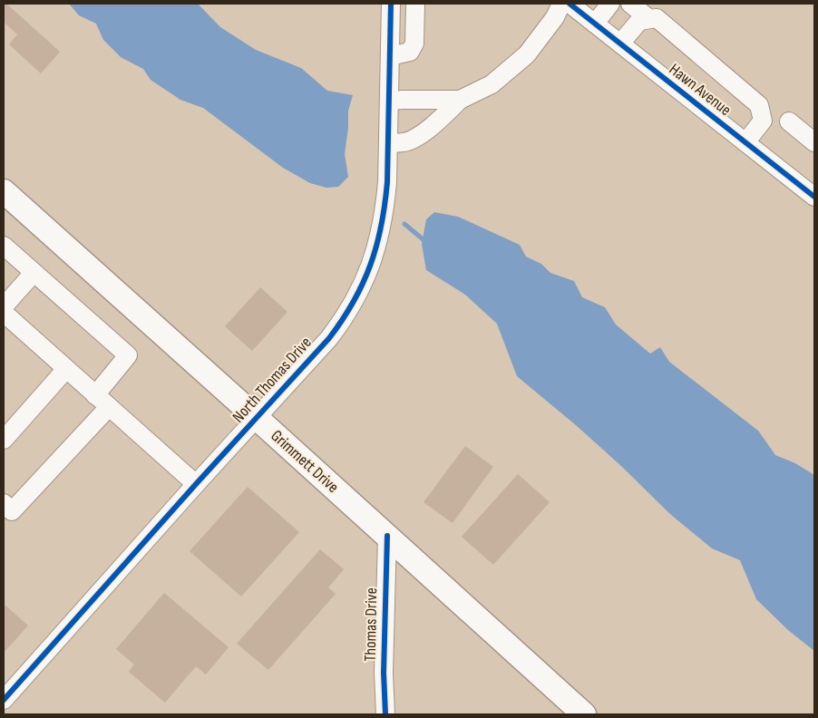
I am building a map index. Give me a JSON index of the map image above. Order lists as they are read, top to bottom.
{
  "streets": {
    "main road": ["Grimmett Drive"],
    "street": ["Hawn Avenue", "North Thomas Drive", "Thomas Drive"]
  },
  "crossings": [
    ["North Thomas Drive", "Grimmett Drive"],
    ["Grimmett Drive", "Thomas Drive"]
  ]
}
